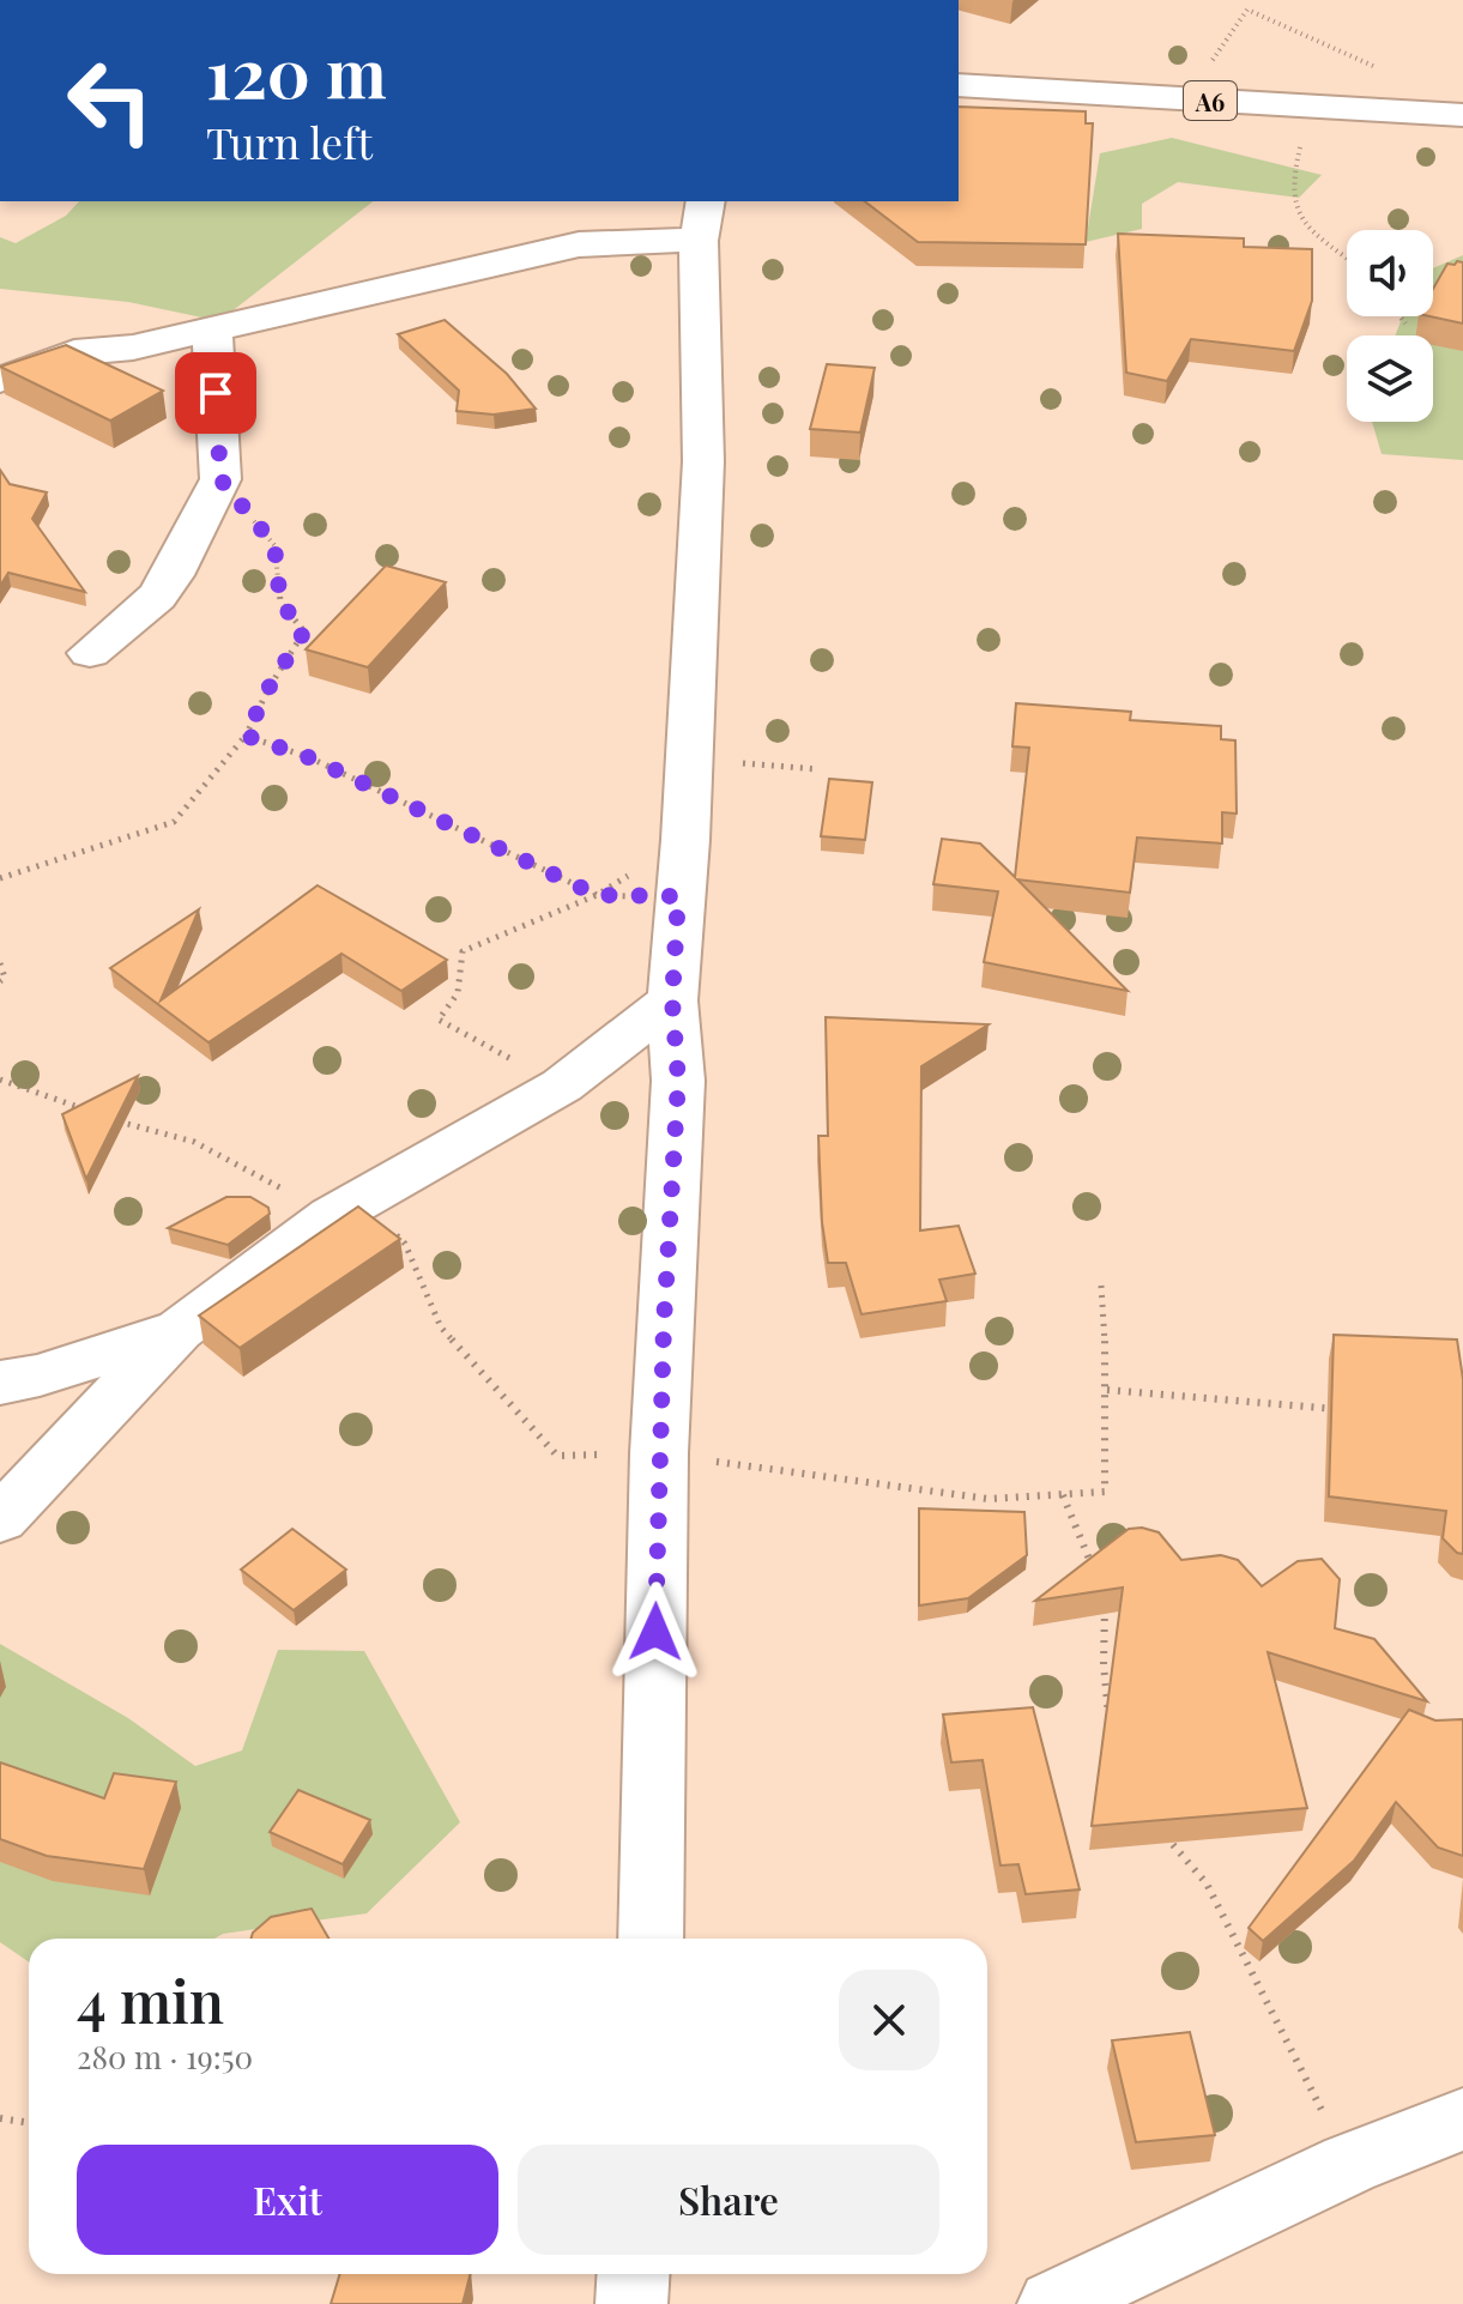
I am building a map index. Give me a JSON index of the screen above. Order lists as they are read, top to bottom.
{
  "streets": {
    "street": ["A6"]
  },
  "page": {
    "turn": ["120 m", "Turn left"],
    "heading": ["4 min", "280 m · 19:50"],
    "buttons": ["Exit", "Share"]
  }
}
